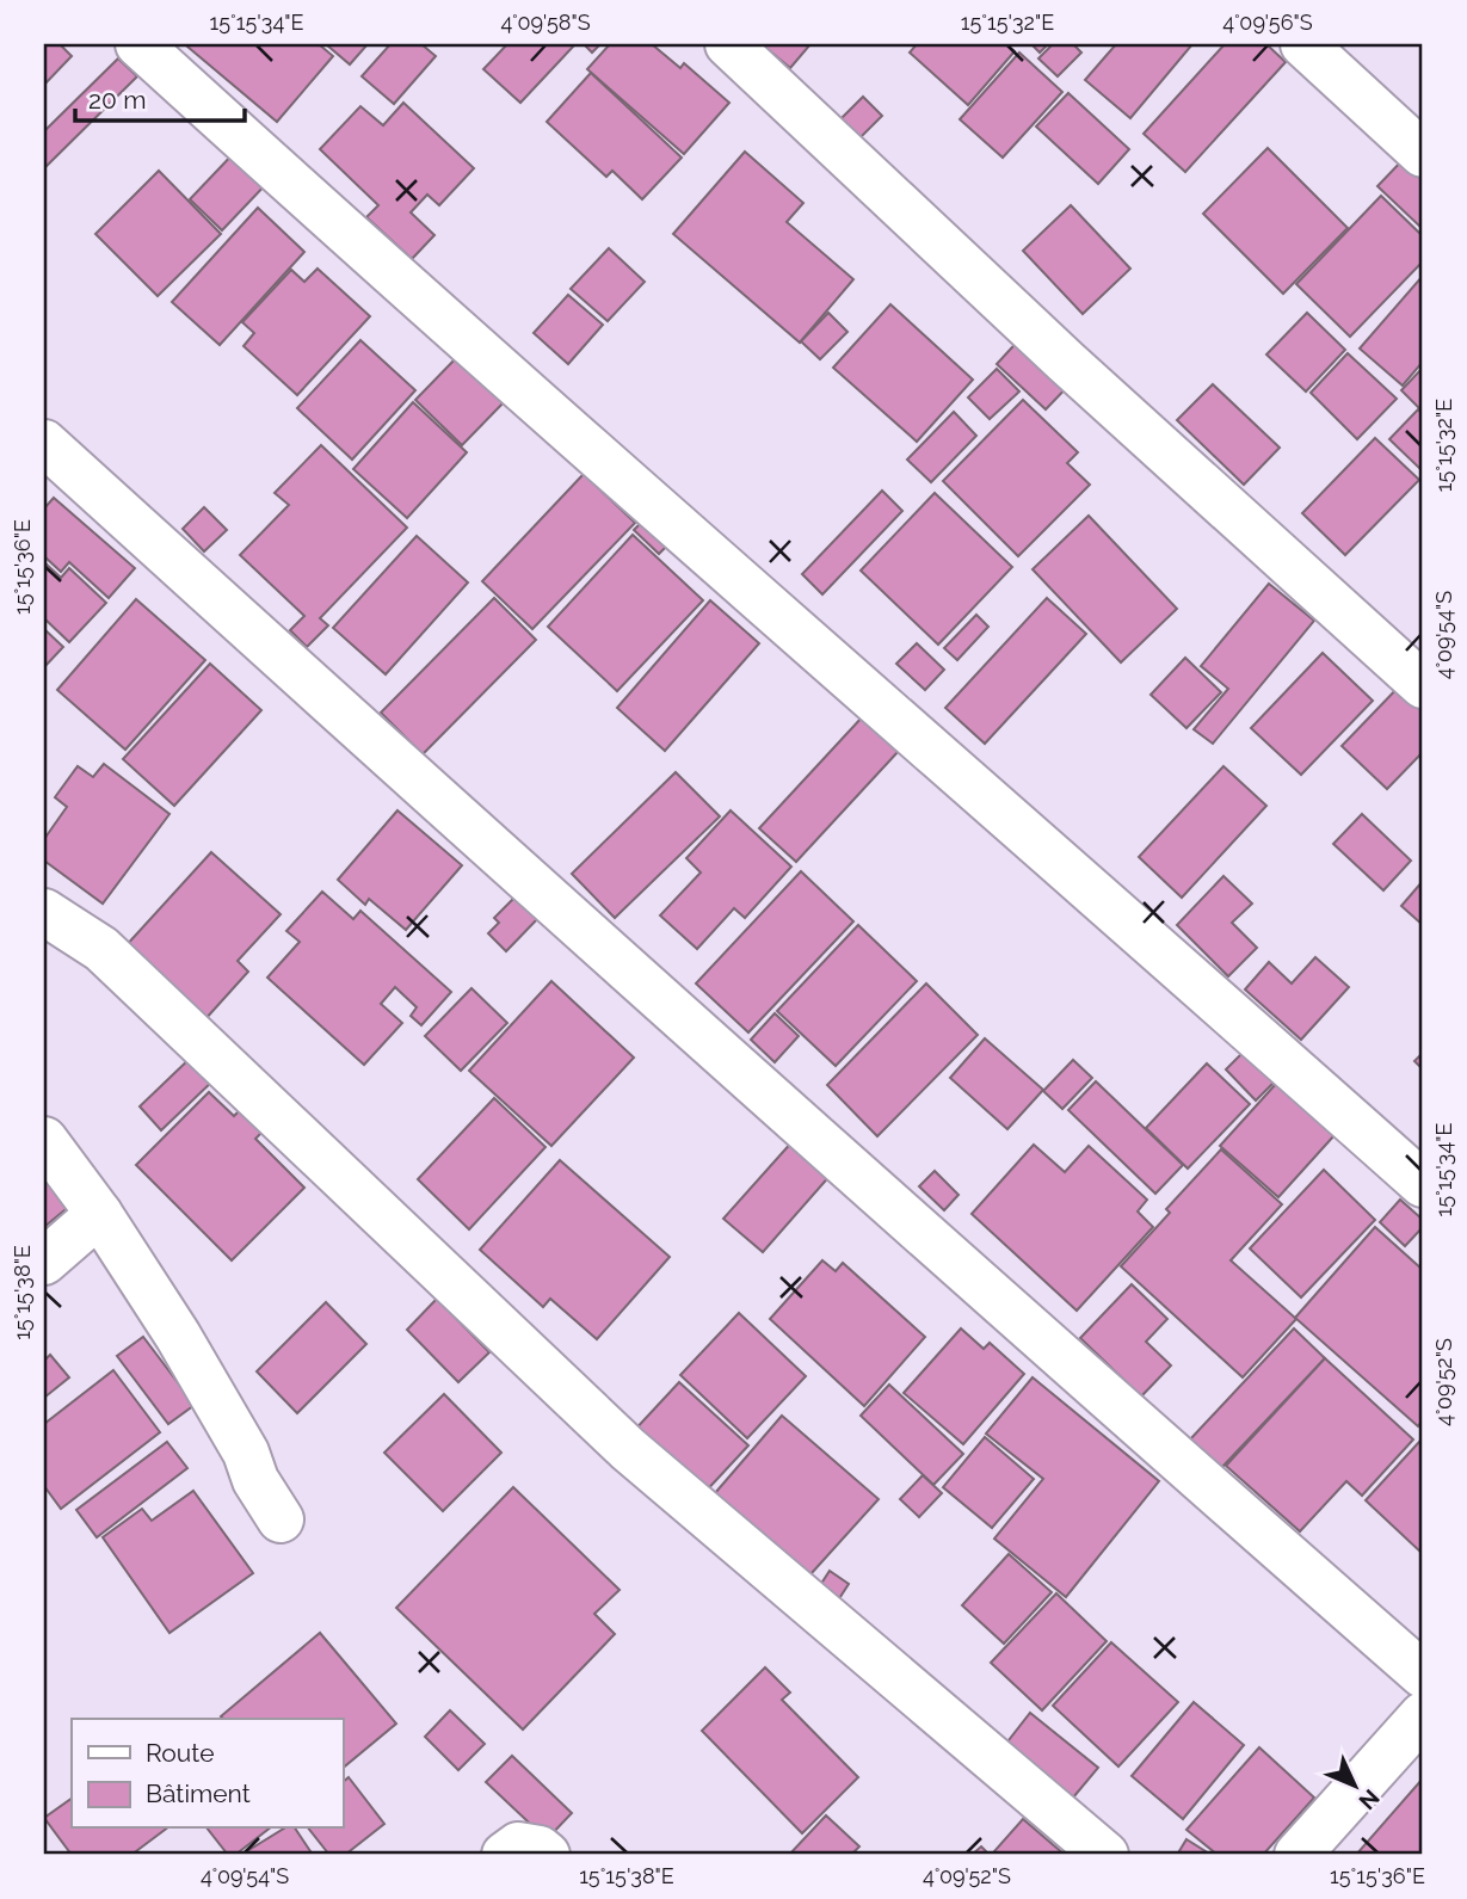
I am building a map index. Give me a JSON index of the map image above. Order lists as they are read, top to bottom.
{
  "legend": ["Route", "Bâtiment"],
  "scale_bar": "20 m",
  "north": "bottom right",
  "coordinates": [
    "15°15'34\"E",
    "4°09'58\"S",
    "15°15'32\"E",
    "4°09'56\"S",
    "15°15'36\"E",
    "4°09'54\"S",
    "15°15'38\"E",
    "4°09'52\"S"
  ]
}
